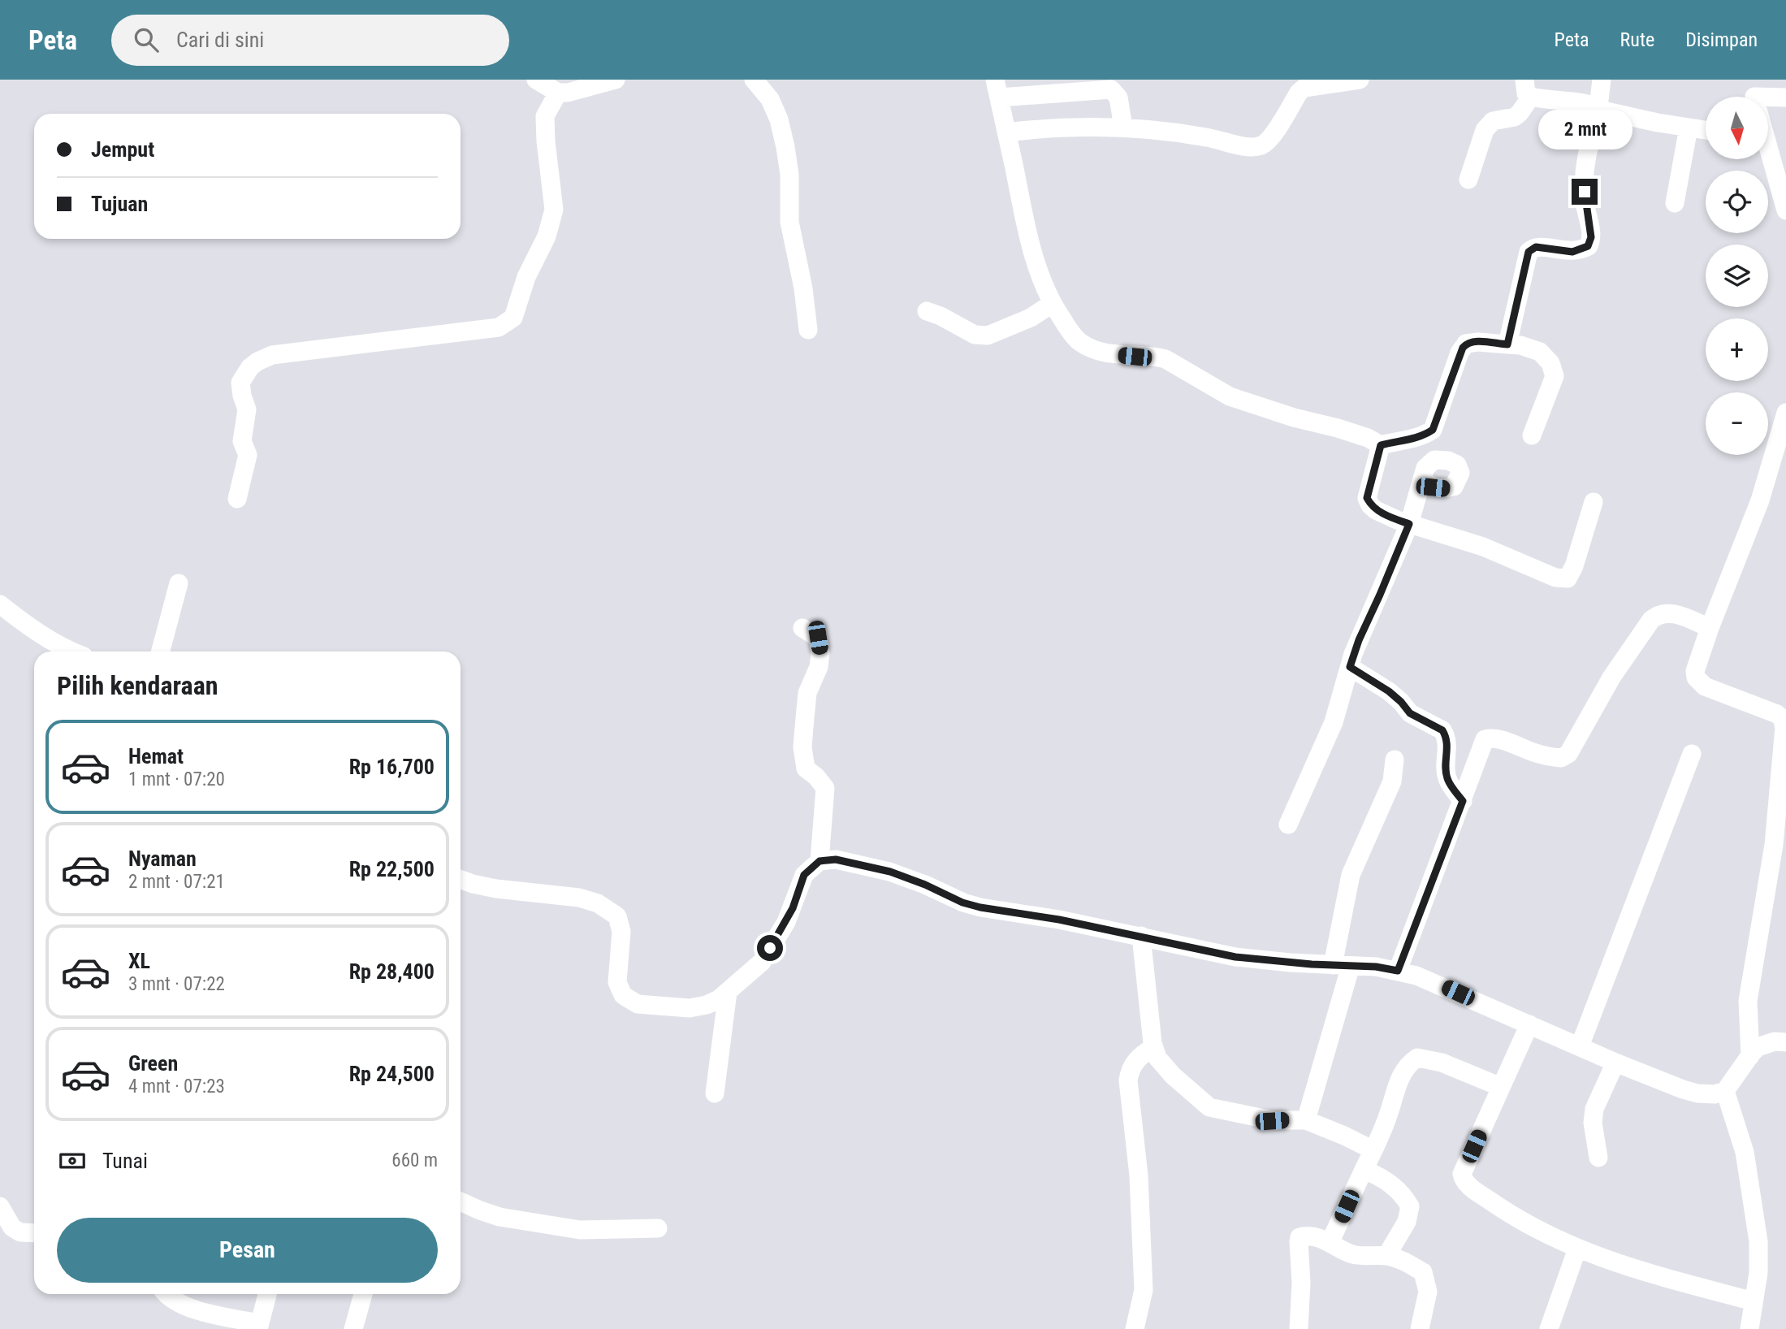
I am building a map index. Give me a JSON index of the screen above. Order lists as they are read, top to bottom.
{
  "north": "bottom",
  "page": {
    "header": "Peta",
    "search": "Cari di sini",
    "nav": ["Peta", "Rute", "Disimpan"],
    "map_buttons": ["+", "−"],
    "bubble": "2 mnt",
    "banner": ["Jemput", "Tujuan"],
    "heading": "Pilih kendaraan",
    "list": [
      {
        "name": "Hemat",
        "note": "1 mnt · 07:20",
        "value": "Rp 16,700"
      },
      {
        "name": "Nyaman",
        "note": "2 mnt · 07:21",
        "value": "Rp 22,500"
      },
      {
        "name": "XL",
        "note": "3 mnt · 07:22",
        "value": "Rp 28,400"
      },
      {
        "name": "Green",
        "note": "4 mnt · 07:23",
        "value": "Rp 24,500"
      }
    ],
    "pay": ["Tunai", "660 m"],
    "buttons": "Pesan"
  }
}
